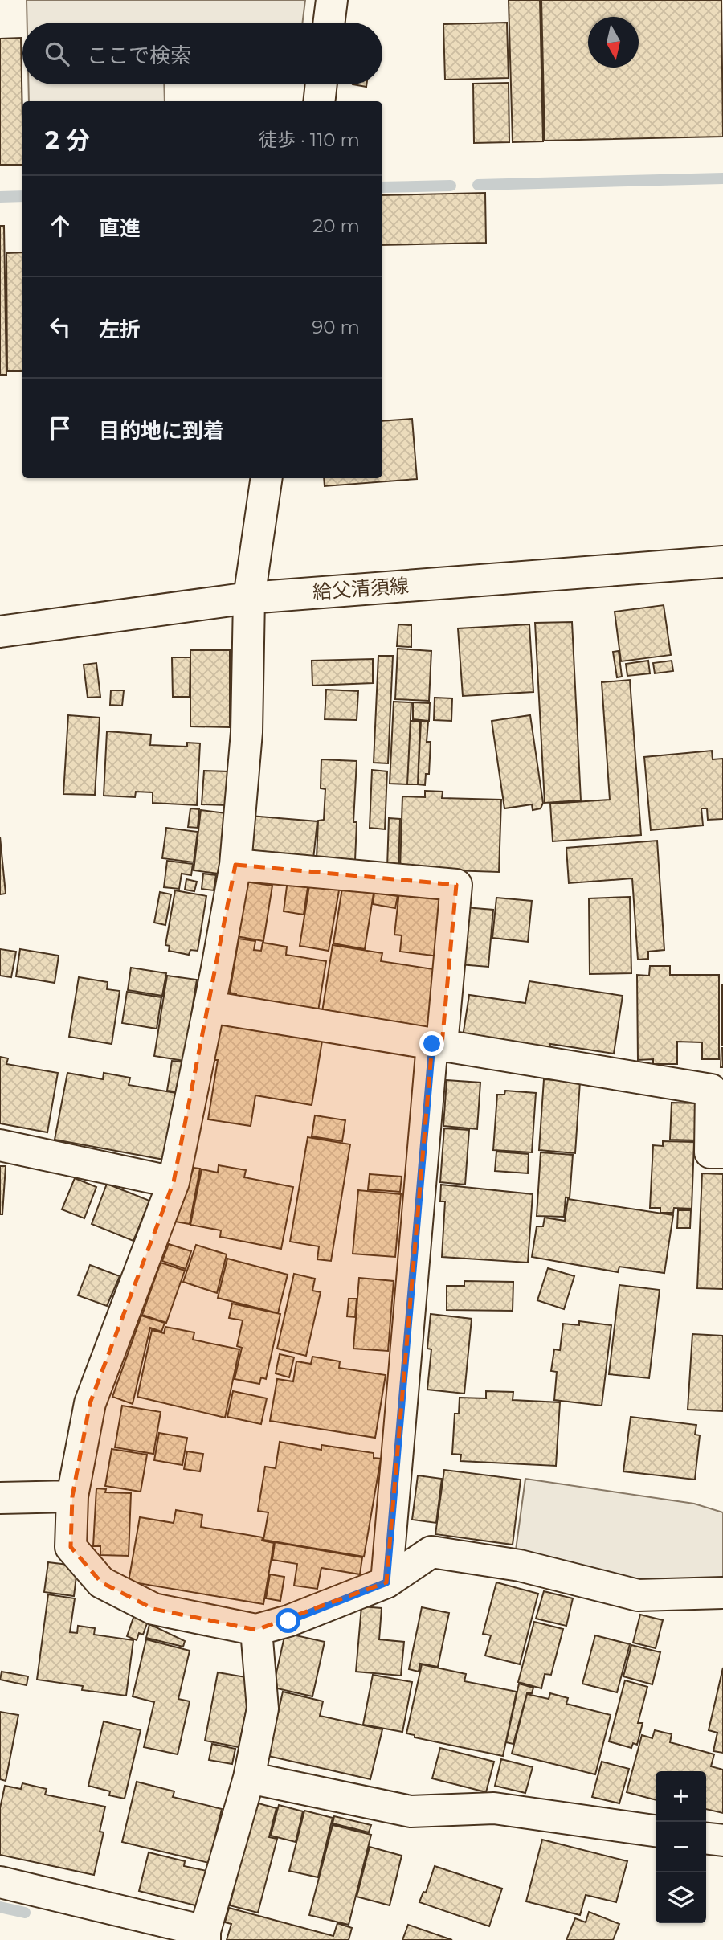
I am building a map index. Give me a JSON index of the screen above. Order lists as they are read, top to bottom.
{
  "streets": {
    "street": ["給父清須線"]
  },
  "north": "bottom",
  "page": {
    "search": "ここで検索",
    "heading": ["2 分", "徒歩 · 110 m"],
    "list": [
      ["直進", "20 m"],
      ["左折", "90 m"],
      "目的地に到着"
    ],
    "map_buttons": ["+", "−"]
  }
}
